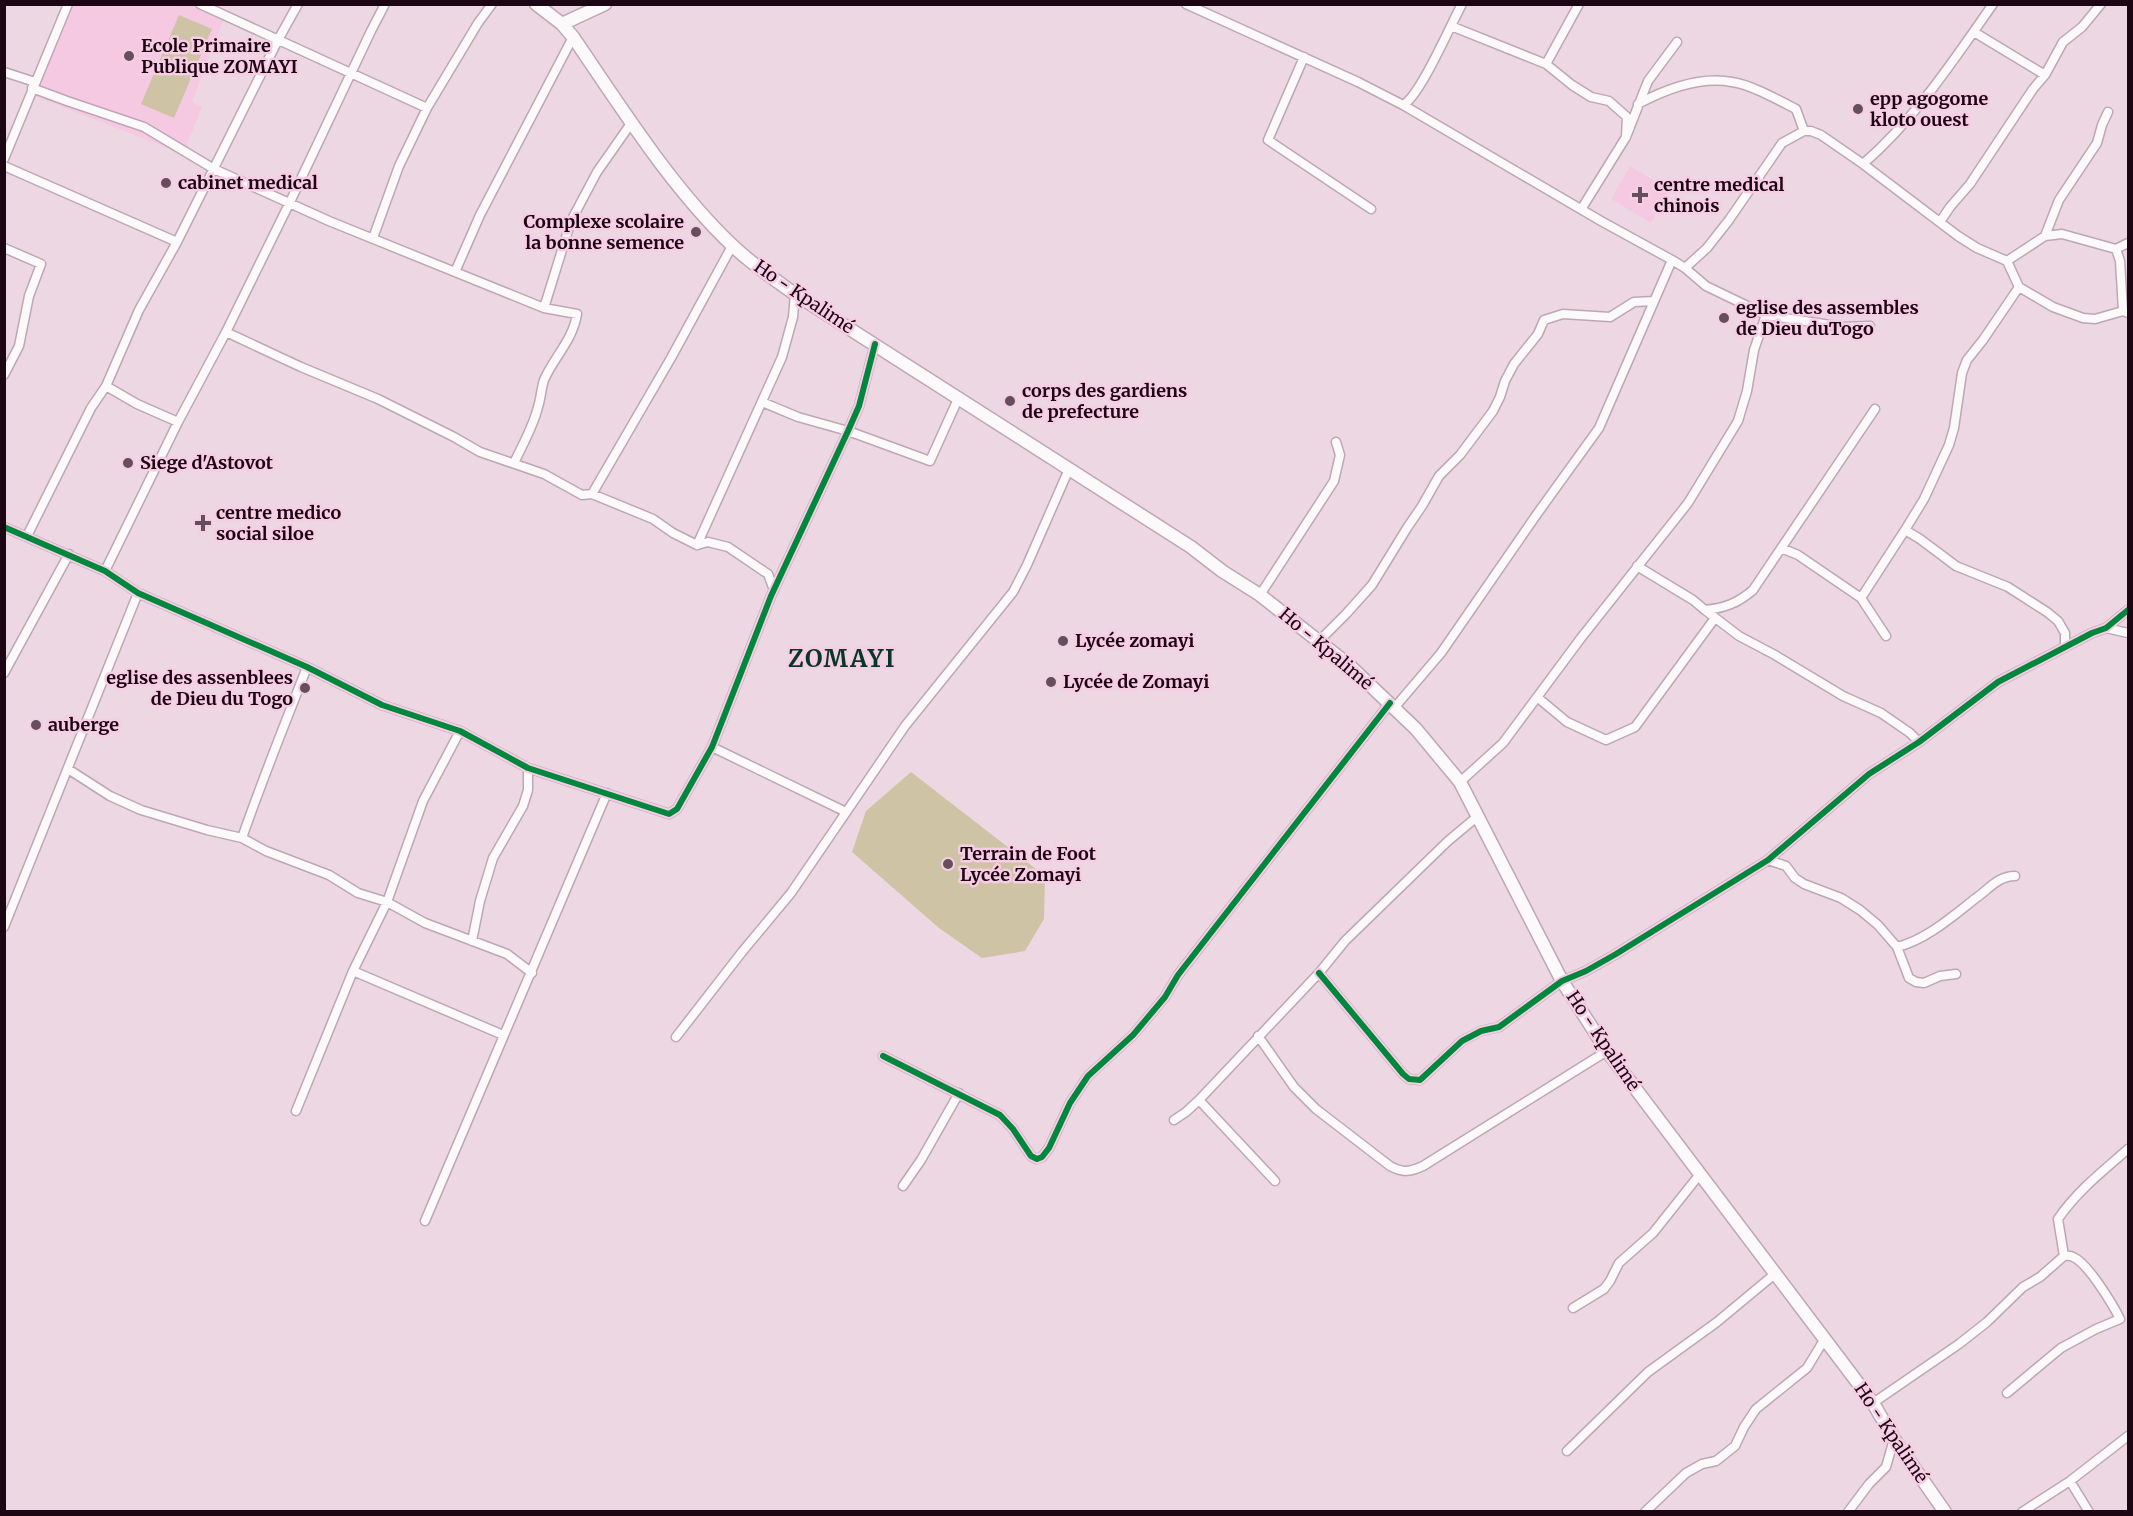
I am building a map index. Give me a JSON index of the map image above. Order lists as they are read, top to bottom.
{
  "streets": {
    "main road": ["Ho - Kpalimé"]
  },
  "districts": ["ZOMAYI"],
  "places": {
    "other": [
      "Ecole Primaire Publique ZOMAYI",
      "epp agogome kloto ouest",
      "cabinet medical",
      "Complexe scolaire la bonne semence",
      "eglise des assembles de Dieu duTogo",
      "corps des gardiens de prefecture",
      "Siege d'Astovot",
      "Lycée zomayi",
      "Lycée de Zomayi",
      "eglise des assenblees de Dieu du Togo",
      "auberge",
      "Terrain de Foot Lycée Zomayi"
    ],
    "health": ["centre medical chinois", "centre medico social siloe"]
  }
}
